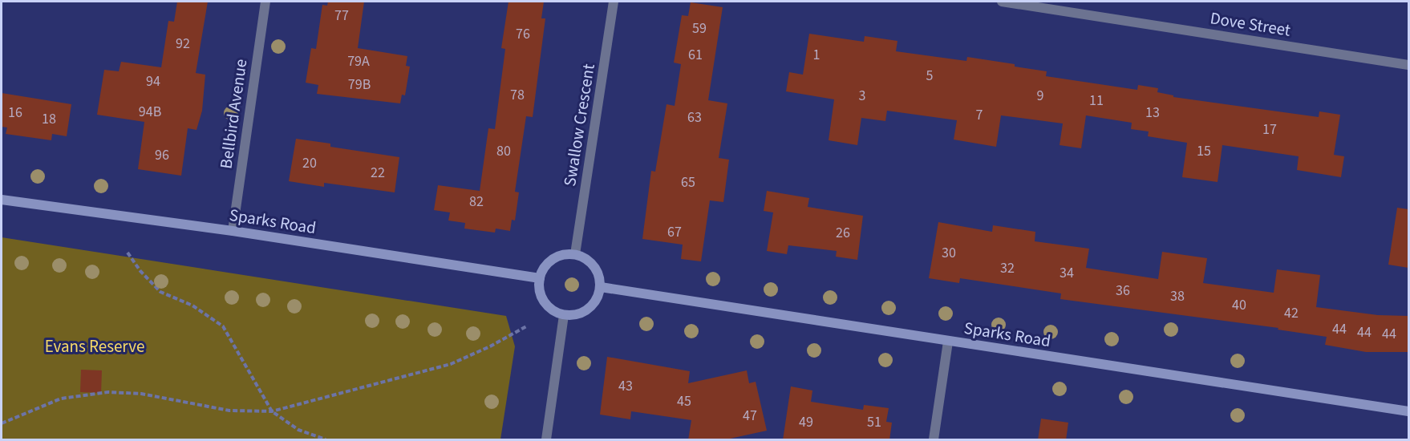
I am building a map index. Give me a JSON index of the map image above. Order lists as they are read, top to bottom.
{
  "streets": {
    "street": [
      "Dove Street",
      "Bellbird Avenue",
      "Swallow Crescent",
      "Sparks Road"
    ]
  },
  "crossings": [
    ["Bellbird Avenue", "Sparks Road"],
    ["Swallow Crescent", "Sparks Road"]
  ],
  "parks": ["Evans Reserve"],
  "house_numbers": [
    "77",
    "59",
    "76",
    "92",
    "61",
    "1",
    "79A",
    "5",
    "94",
    "79B",
    "78",
    "3",
    "9",
    "11",
    "94B",
    "16",
    "13",
    "7",
    "63",
    "18",
    "17",
    "80",
    "15",
    "96",
    "20",
    "22",
    "65",
    "82",
    "67",
    "26",
    "30",
    "32",
    "34",
    "36",
    "38",
    "40",
    "42",
    "44",
    "44",
    "44",
    "43",
    "45",
    "47",
    "49",
    "51"
  ]
}
